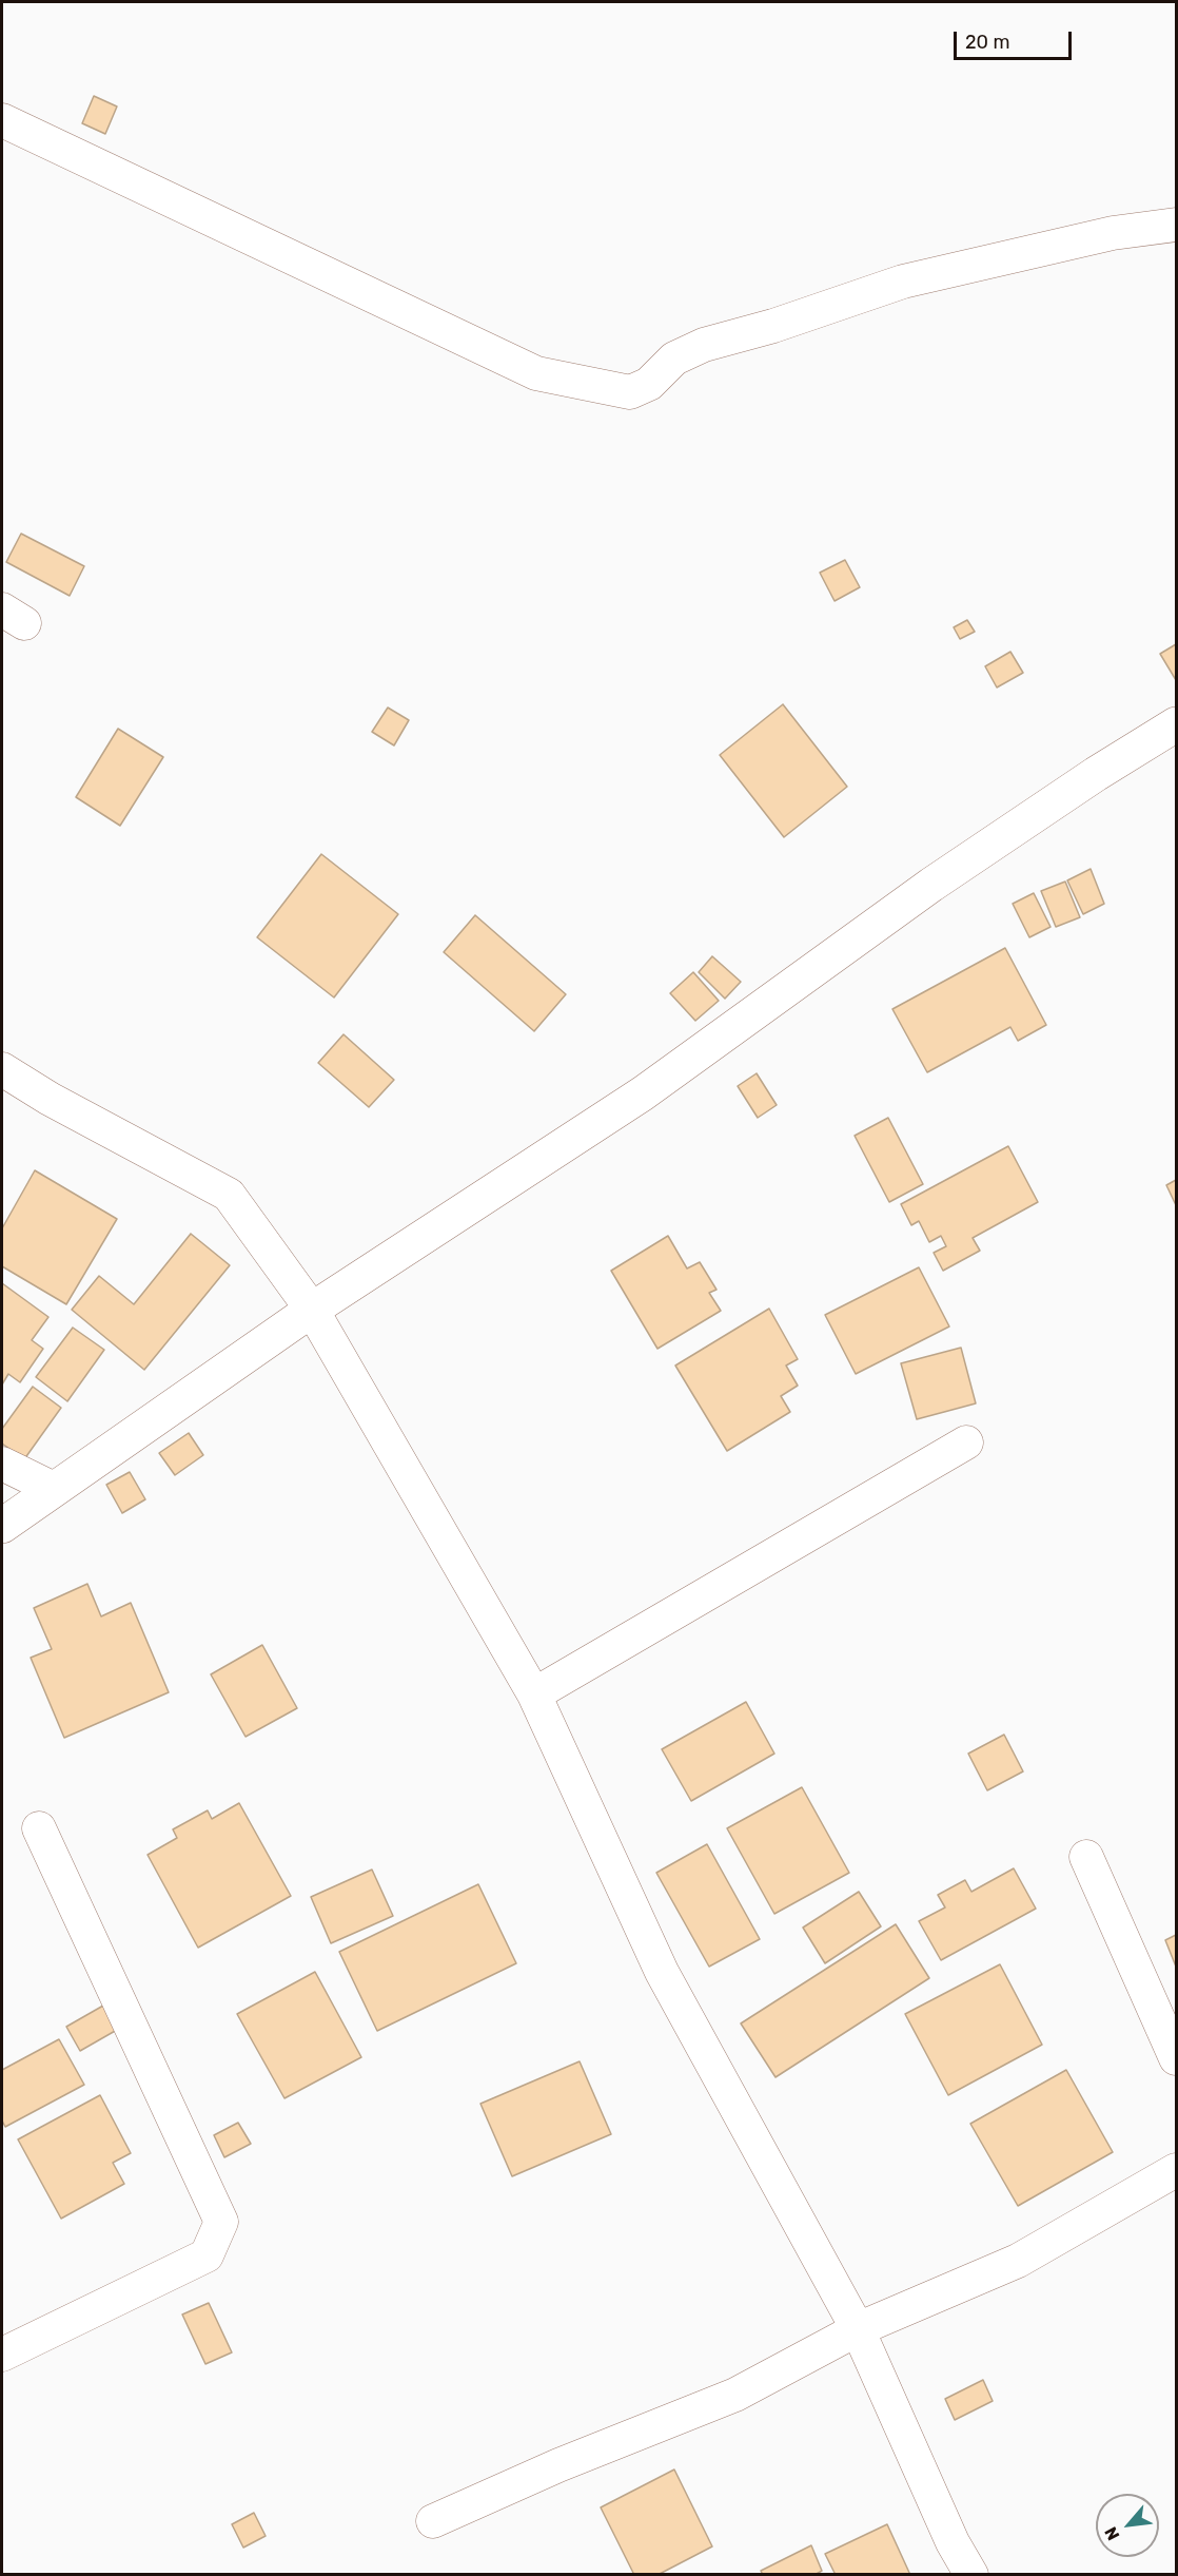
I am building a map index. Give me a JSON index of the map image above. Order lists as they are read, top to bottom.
{
  "scale_bar": "20 m",
  "north": "bottom left"
}
